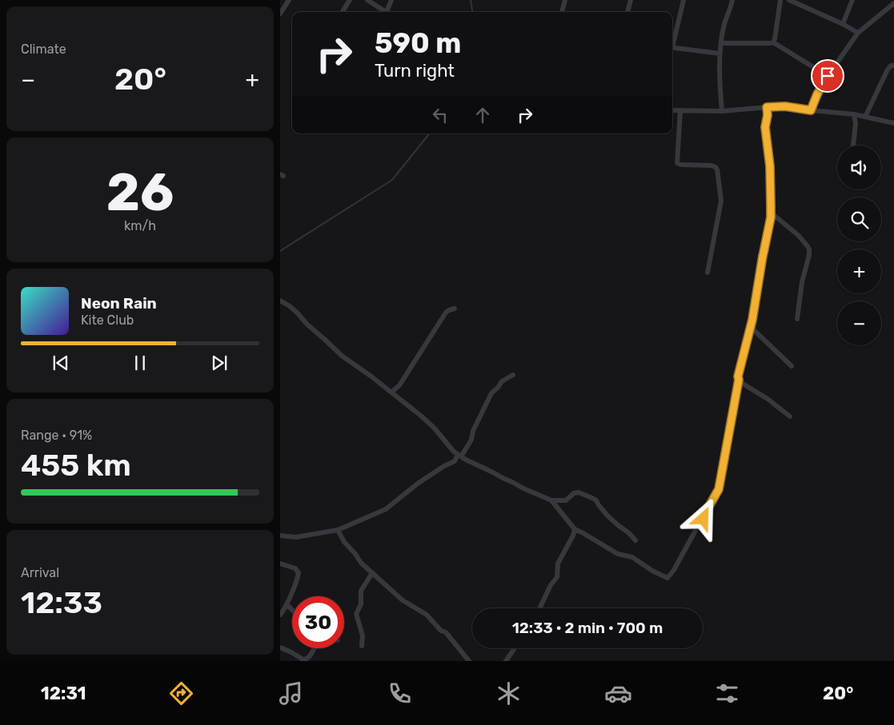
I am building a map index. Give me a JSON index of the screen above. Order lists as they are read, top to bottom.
{
  "page": {
    "tile": [
      "Climate",
      ["26", "km/h"],
      ["Range · 91%", "455 km"],
      ["Arrival", "12:33"]
    ],
    "turn": ["590 m", "Turn right"],
    "heat": ["−", "20°", "+"],
    "map_buttons": ["+", "−"],
    "song": ["Neon Rain", "Kite Club"],
    "limit": "30",
    "trip": "12:33 · 2 min · 700 m",
    "tabs": ["12:31", "20°"]
  }
}
